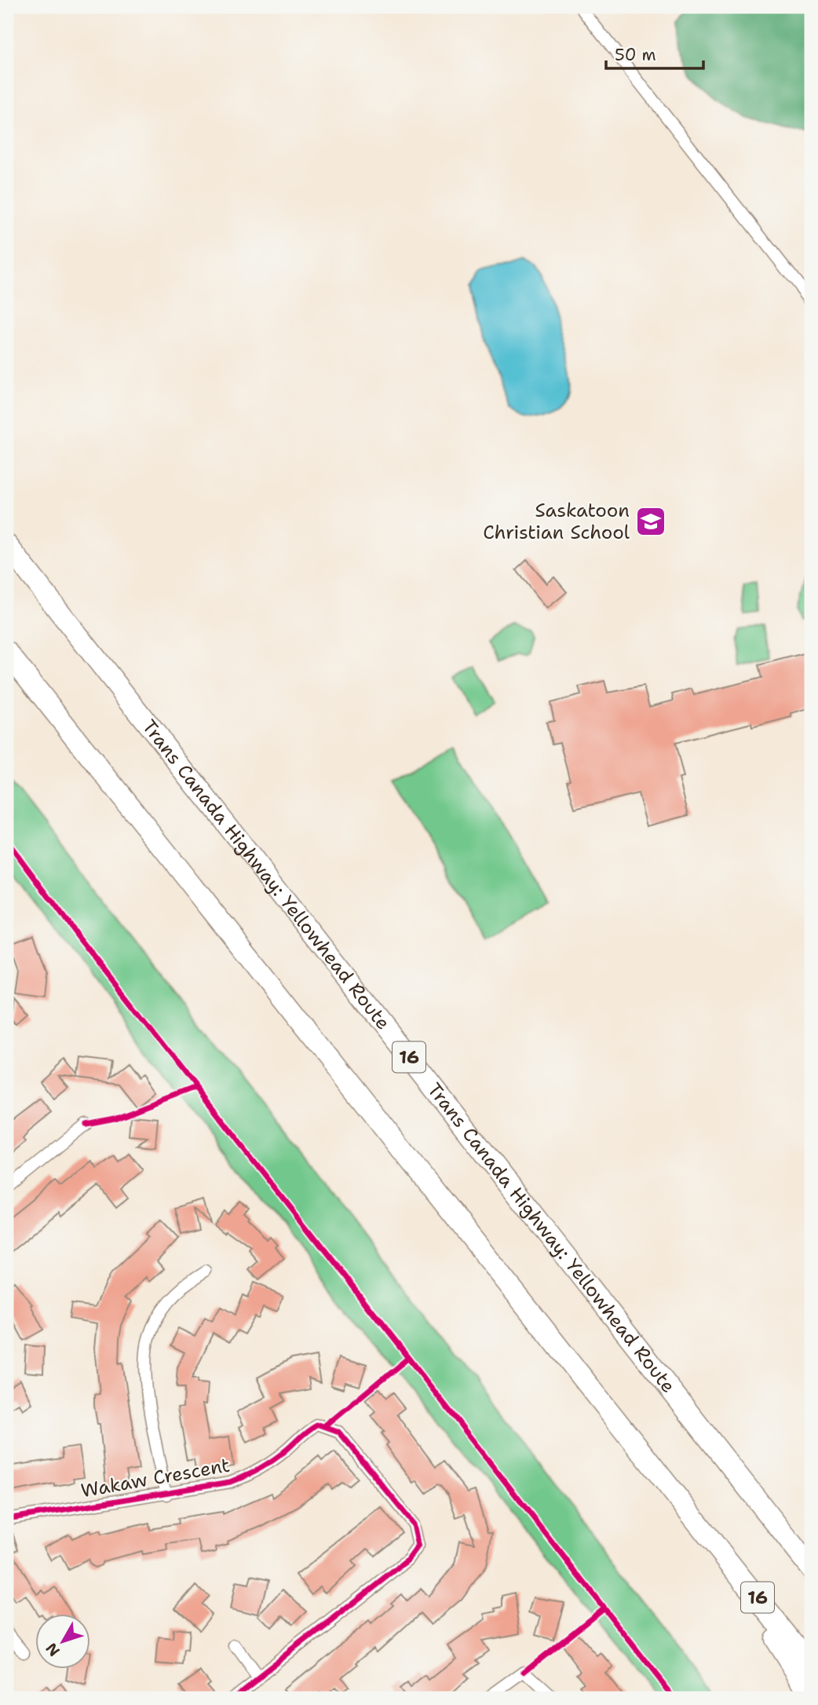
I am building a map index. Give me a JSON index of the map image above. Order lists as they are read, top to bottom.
{
  "streets": {
    "highway": ["Trans Canada Highway: Yellowhead Route", "16"],
    "street": ["Wakaw Crescent"]
  },
  "places": {
    "school or university": ["Saskatoon Christian School"]
  },
  "scale_bar": "50 m",
  "north": "bottom left"
}
